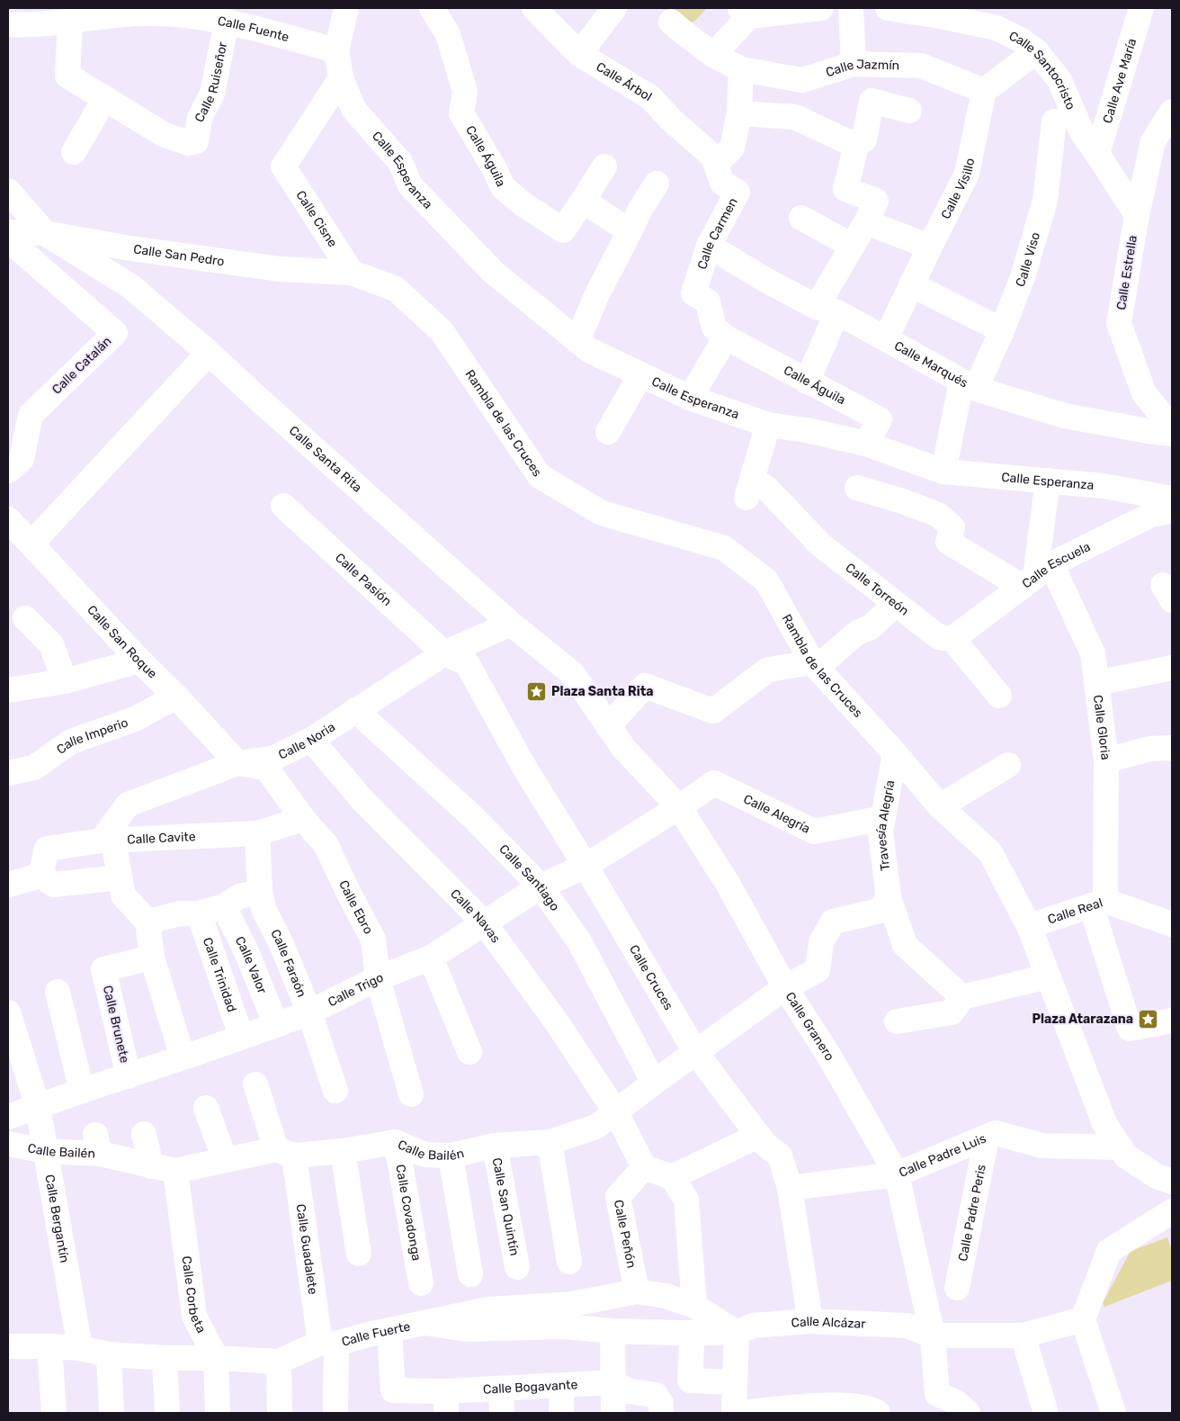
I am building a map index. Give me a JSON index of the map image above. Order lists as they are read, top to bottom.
{
  "streets": {
    "street": [
      "Calle Fuente",
      "Calle Jazmín",
      "Calle Santocristo",
      "Calle Ave María",
      "Calle Ruiseñor",
      "Calle Árbol",
      "Calle Águila",
      "Calle Esperanza",
      "Calle Visillo",
      "Calle Cisne",
      "Calle Carmen",
      "Calle San Pedro",
      "Calle Viso",
      "Calle Estrella",
      "Calle Marqués",
      "Calle Catalán",
      "Rambla de las Cruces",
      "Calle Santa Rita",
      "Calle Escuela",
      "Calle Pasión",
      "Calle Torreón",
      "Calle San Roque",
      "Calle Gloria",
      "Calle Imperio",
      "Calle Noria",
      "Calle Alegría",
      "Travesía Alegría",
      "Calle Cavite",
      "Calle Santiago",
      "Calle Ebro",
      "Calle Real",
      "Calle Navas",
      "Calle Faraón",
      "Calle Valor",
      "Calle Trinidad",
      "Calle Cruces",
      "Calle Trigo",
      "Calle Brunete",
      "Calle Granero",
      "Calle Bailén",
      "Calle Padre Luis",
      "Calle San Quintín",
      "Calle Covadonga",
      "Calle Padre Peris",
      "Calle Bergantín",
      "Calle Peñón",
      "Calle Guadalete",
      "Calle Corbeta",
      "Calle Alcázar",
      "Calle Fuerte",
      "Calle Bogavante"
    ]
  },
  "crossings": [
    ["Calle Fuente", "Calle Ruiseñor"],
    ["Calle Jazmín", "Calle Visillo"],
    ["Calle Santocristo", "Calle Ave María"],
    ["Calle Santocristo", "Calle Estrella"],
    ["Calle Árbol", "Calle Carmen"],
    ["Calle Águila", "Calle Esperanza"],
    ["Calle Águila", "Calle Carmen"],
    ["Calle Esperanza", "Calle Cisne"],
    ["Calle Esperanza", "Calle Viso"],
    ["Calle Esperanza", "Calle Torreón"],
    ["Calle Visillo", "Calle Marqués"],
    ["Calle Cisne", "Calle San Pedro"],
    ["Calle Cisne", "Rambla de las Cruces"],
    ["Calle Carmen", "Calle Marqués"],
    ["Calle San Pedro", "Rambla de las Cruces"],
    ["Calle San Pedro", "Calle Santa Rita"],
    ["Calle Viso", "Calle Marqués"],
    ["Rambla de las Cruces", "Travesía Alegría"],
    ["Rambla de las Cruces", "Calle Real"],
    ["Rambla de las Cruces", "Calle Padre Luis"],
    ["Calle Santa Rita", "Calle Noria"],
    ["Calle Santa Rita", "Calle Granero"],
    ["Calle Escuela", "Calle Torreón"],
    ["Calle Escuela", "Calle Gloria"],
    ["Calle Pasión", "Calle Noria"],
    ["Calle Pasión", "Calle Cruces"],
    ["Calle San Roque", "Calle Imperio"],
    ["Calle San Roque", "Calle Noria"],
    ["Calle San Roque", "Calle Ebro"],
    ["Calle Gloria", "Calle Real"],
    ["Calle Noria", "Calle Cavite"],
    ["Calle Noria", "Calle Santiago"],
    ["Calle Noria", "Calle Ebro"],
    ["Calle Noria", "Calle Navas"],
    ["Calle Noria", "Calle Cruces"],
    ["Calle Alegría", "Travesía Alegría"],
    ["Calle Alegría", "Calle Trigo"],
    ["Calle Alegría", "Calle Granero"],
    ["Calle Cavite", "Calle Ebro"],
    ["Calle Cavite", "Calle Faraón"],
    ["Calle Santiago", "Calle Trigo"],
    ["Calle Santiago", "Calle Bailén"],
    ["Calle Ebro", "Calle Trigo"],
    ["Calle Navas", "Calle Trigo"],
    ["Calle Navas", "Calle Bailén"],
    ["Calle Faraón", "Calle Trigo"],
    ["Calle Valor", "Calle Trigo"],
    ["Calle Trinidad", "Calle Trigo"],
    ["Calle Cruces", "Calle Trigo"],
    ["Calle Cruces", "Calle Bailén"],
    ["Calle Cruces", "Calle Padre Luis"],
    ["Calle Cruces", "Calle Alcázar"],
    ["Calle Trigo", "Calle Brunete"],
    ["Calle Trigo", "Calle Granero"],
    ["Calle Trigo", "Calle Bergantín"],
    ["Calle Granero", "Calle Bailén"],
    ["Calle Granero", "Calle Padre Luis"],
    ["Calle Granero", "Calle Alcázar"],
    ["Calle Bailén", "Calle San Quintín"],
    ["Calle Bailén", "Calle Covadonga"],
    ["Calle Bailén", "Calle Bergantín"],
    ["Calle Bailén", "Calle Guadalete"],
    ["Calle Bailén", "Calle Corbeta"],
    ["Calle Padre Luis", "Calle Padre Peris"],
    ["Calle Bergantín", "Calle Fuerte"],
    ["Calle Peñón", "Calle Fuerte"],
    ["Calle Guadalete", "Calle Fuerte"],
    ["Calle Corbeta", "Calle Fuerte"],
    ["Calle Alcázar", "Calle Fuerte"],
    ["Calle Fuerte", "Calle Bogavante"]
  ],
  "places": {
    "place": ["Plaza Santa Rita", "Plaza Atarazana"]
  }
}
